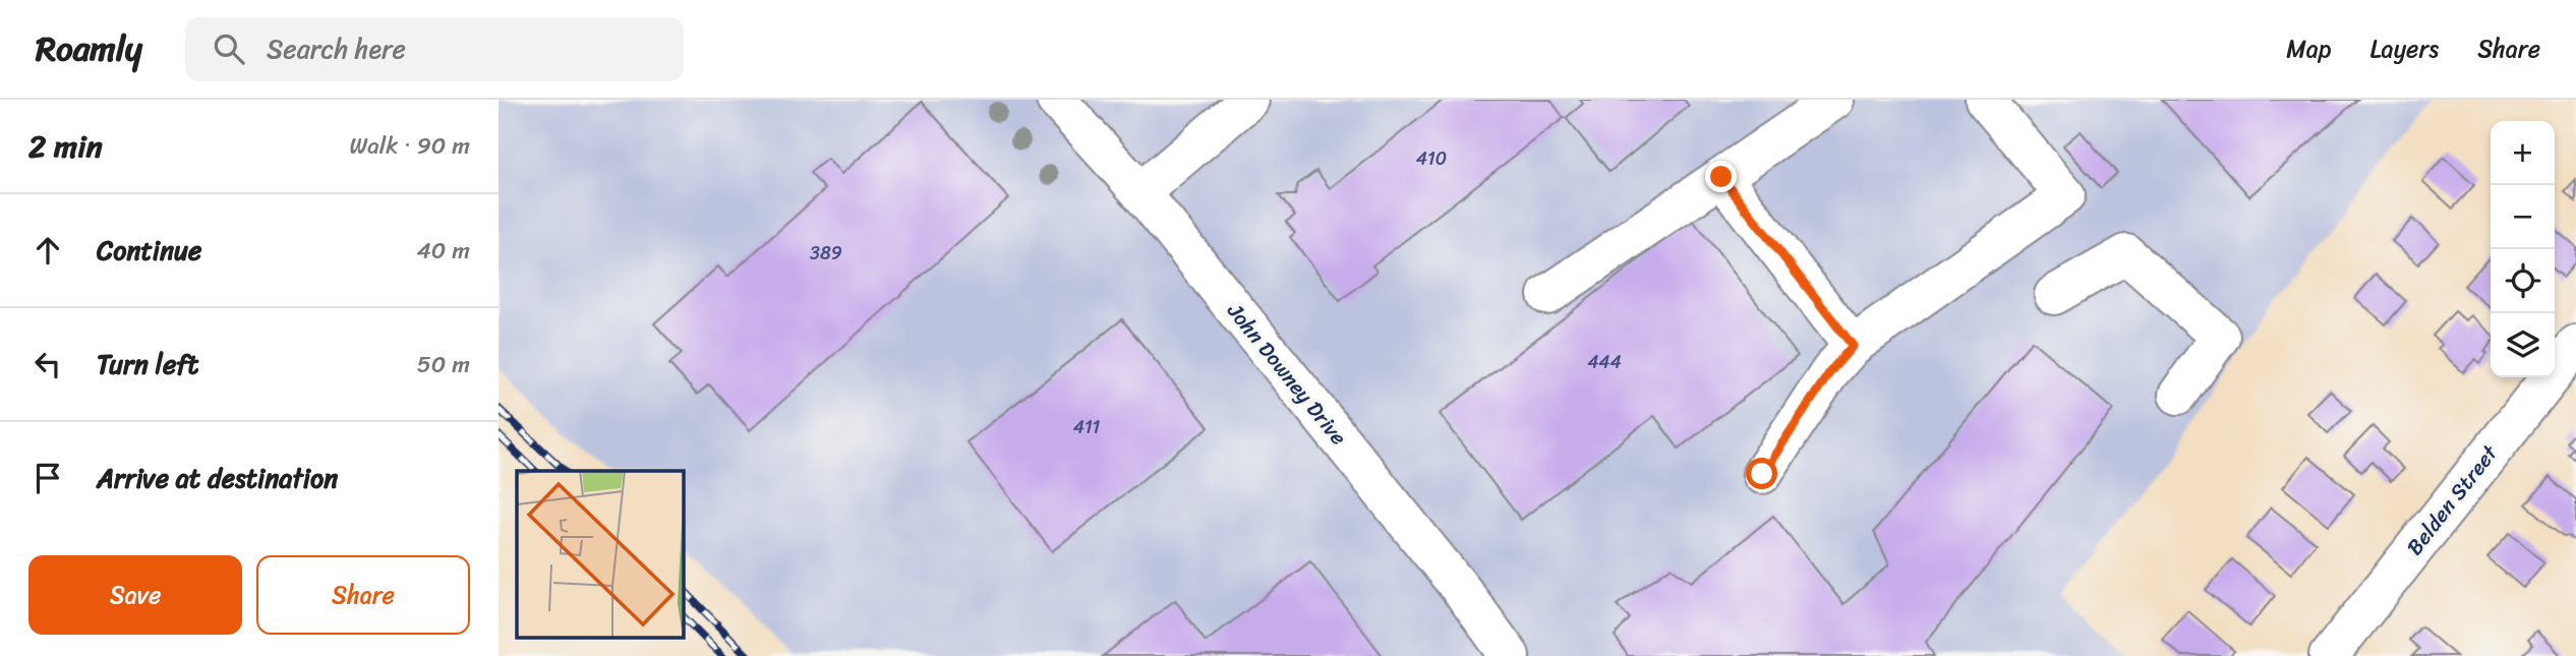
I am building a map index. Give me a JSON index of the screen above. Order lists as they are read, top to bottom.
{
  "streets": {
    "street": ["John Downey Drive", "Belden Street"]
  },
  "house_numbers": [
    "410",
    "389",
    "444",
    "411"
  ],
  "page": {
    "header": "Roamly",
    "search": "Search here",
    "nav": ["Map", "Layers", "Share"],
    "heading": ["2 min", "Walk · 90 m"],
    "map_buttons": ["+", "−"],
    "list": [
      ["Continue", "40 m"],
      ["Turn left", "50 m"],
      "Arrive at destination"
    ],
    "buttons": ["Save", "Share"]
  }
}
